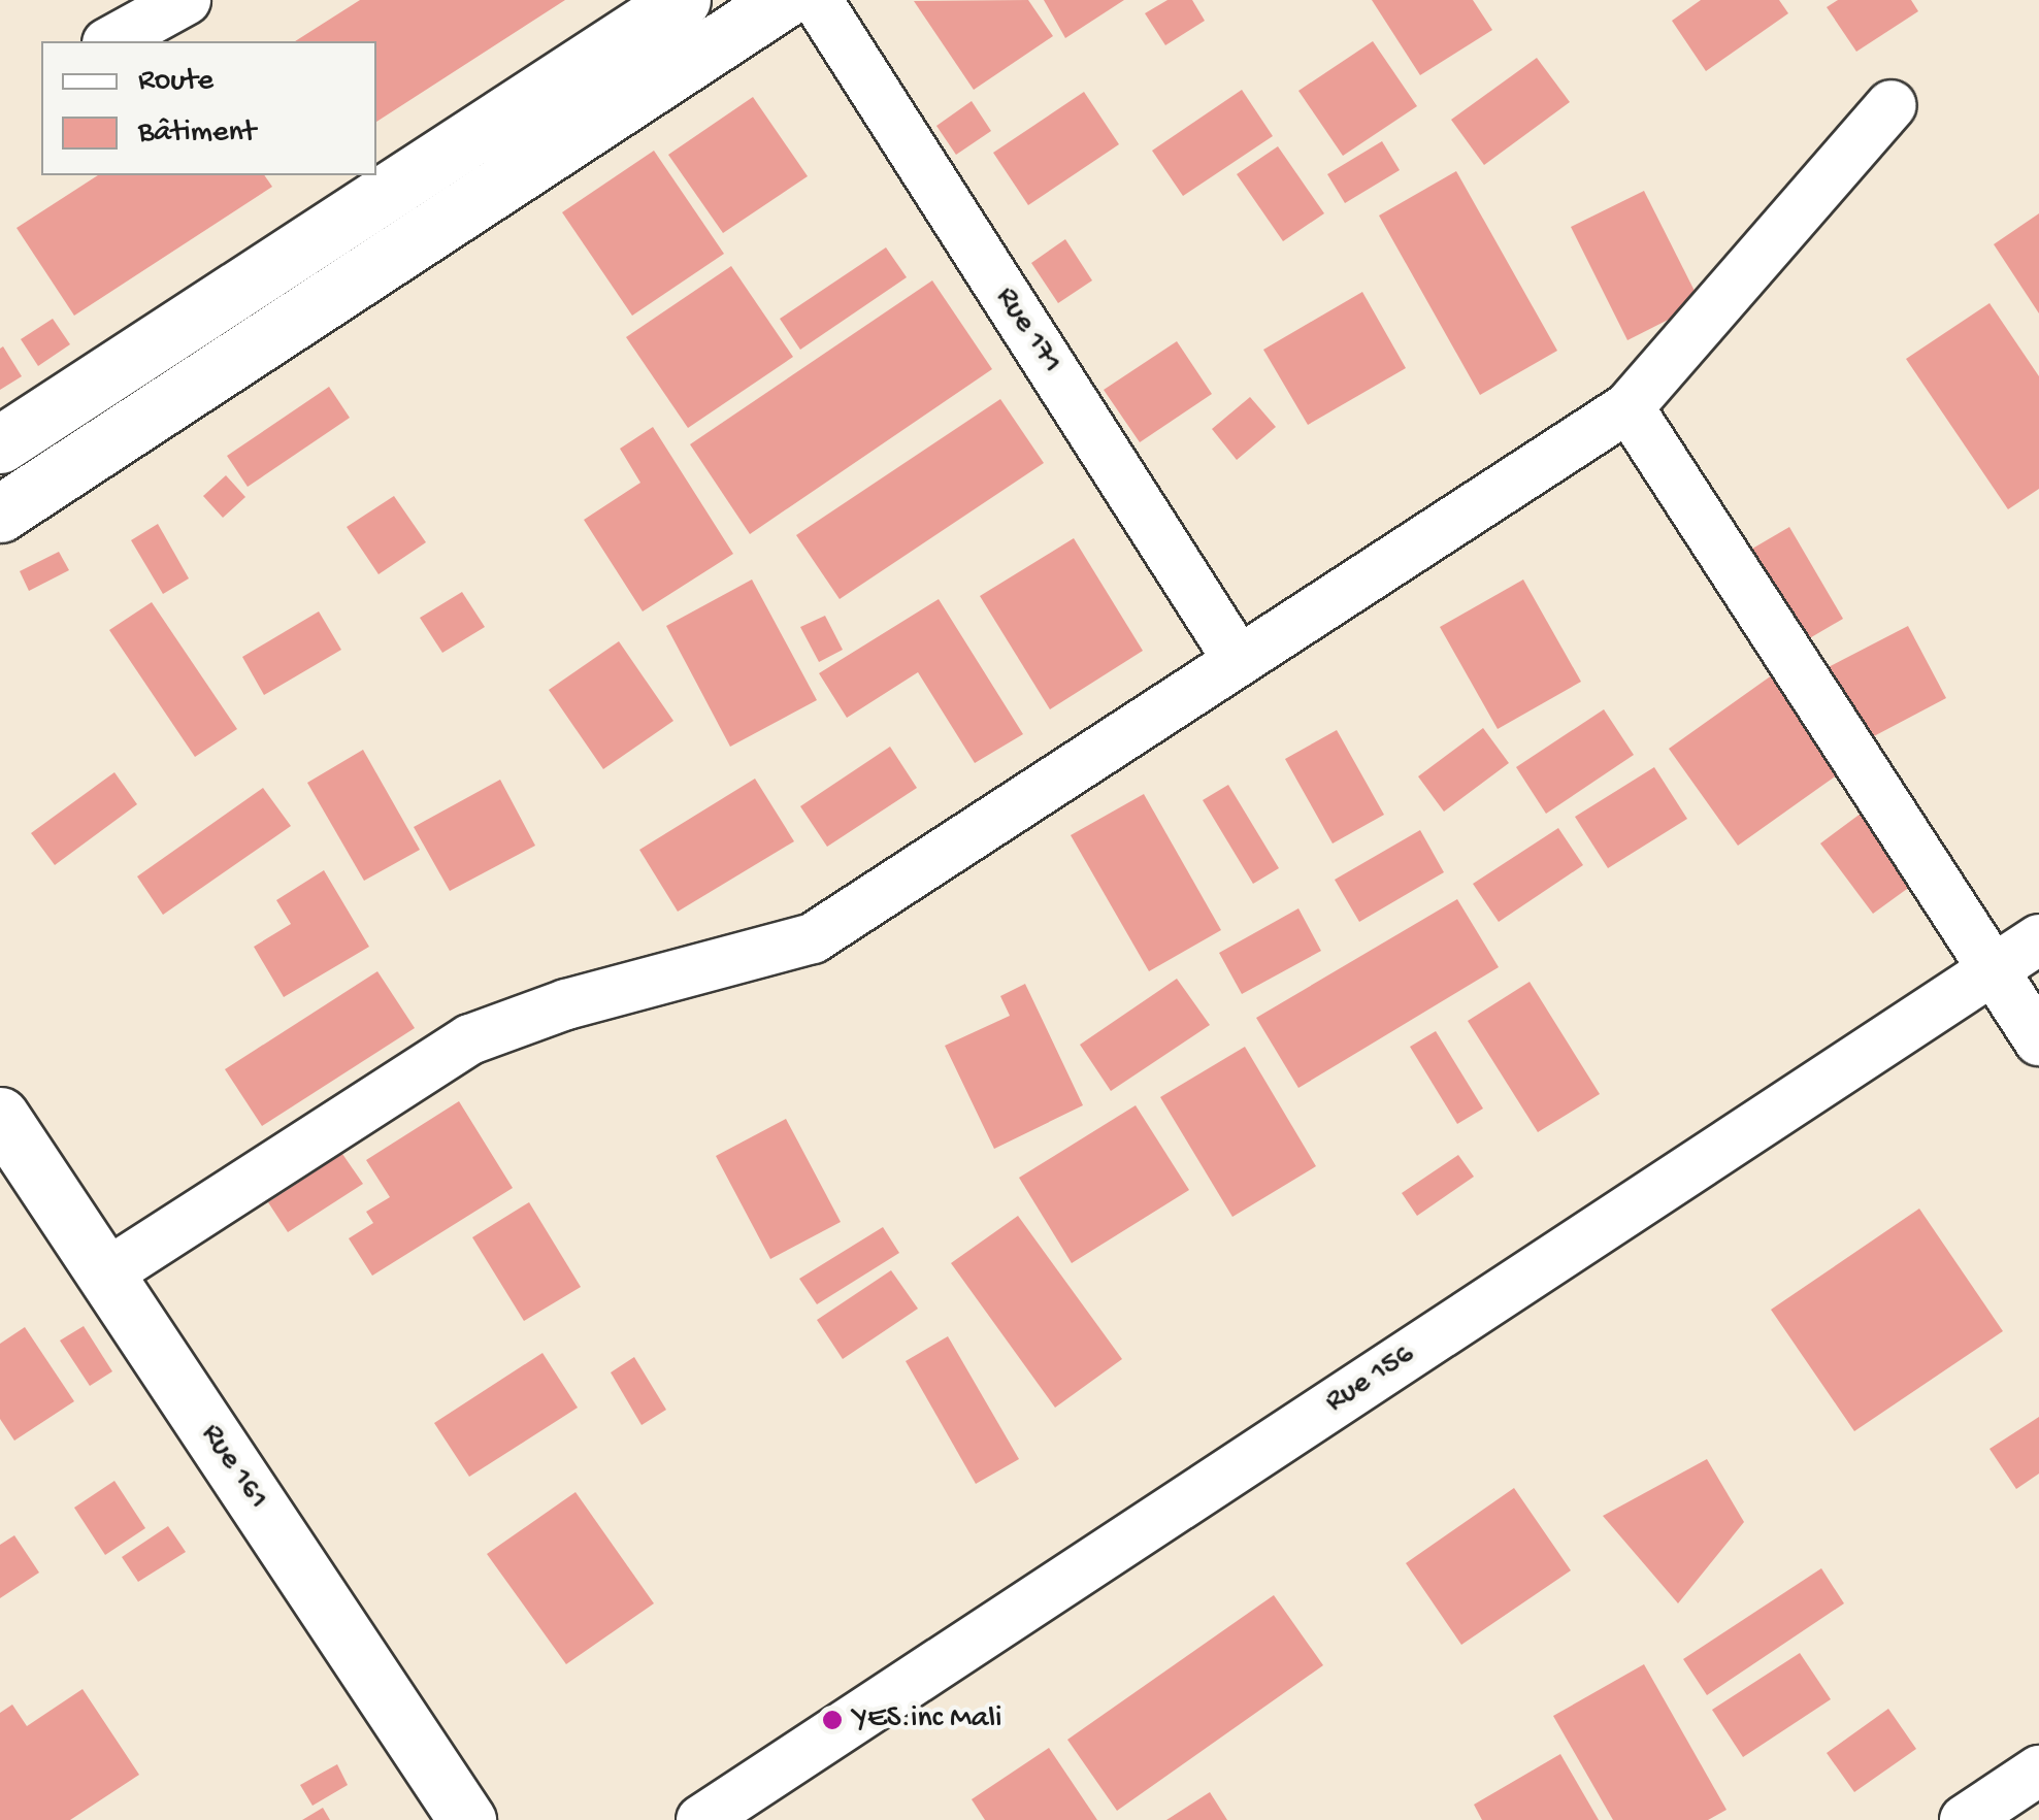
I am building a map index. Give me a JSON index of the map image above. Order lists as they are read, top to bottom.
{
  "streets": {
    "main road": ["Rue 161"],
    "street": ["Rue 171", "Rue 156"]
  },
  "places": ["YES.inc Mali"],
  "legend": ["Route", "Bâtiment"]
}
